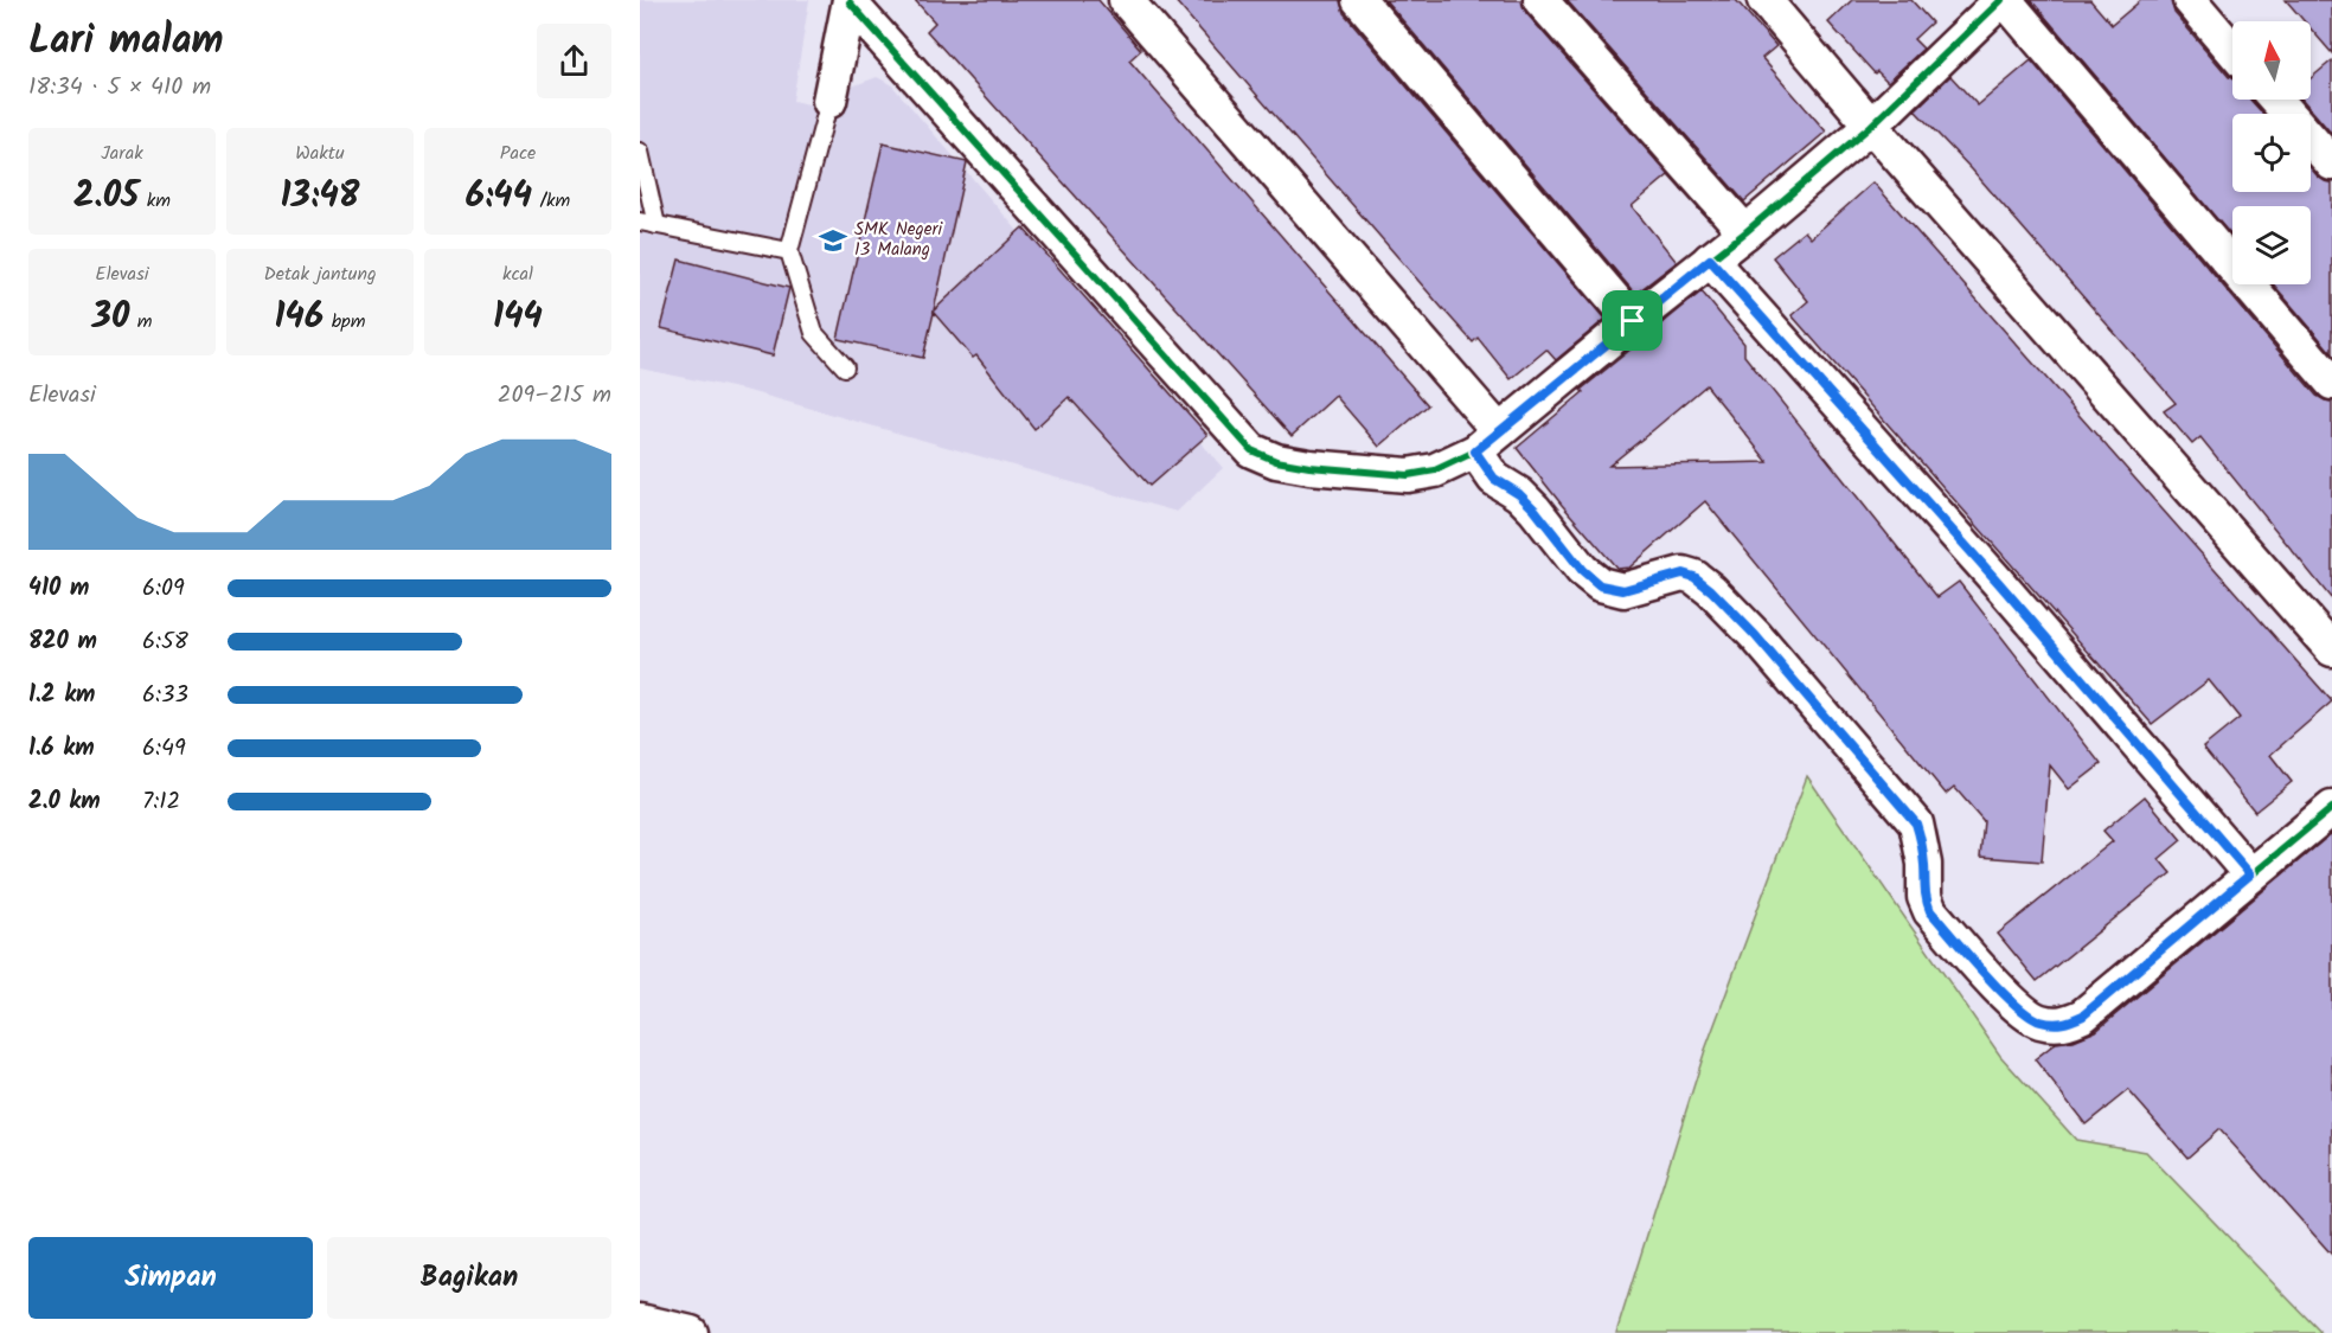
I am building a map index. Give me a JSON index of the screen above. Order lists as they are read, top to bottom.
{
  "places": {
    "school or university": ["SMK Negeri 13 Malang"]
  },
  "north": "top",
  "page": {
    "heading": ["Lari malam", "18:34 · 5 × 410 m"],
    "stats": [
      ["Jarak", "2.05 km"],
      ["Waktu", "13:48"],
      ["Pace", "6:44 /km"],
      ["Elevasi", "30 m"],
      ["Detak jantung", "146 bpm"],
      ["kcal", "144"]
    ],
    "chart": ["Elevasi", "209–215 m"],
    "list": [
      {
        "name": "410 m",
        "note": "6:09"
      },
      {
        "name": "820 m",
        "note": "6:58"
      },
      {
        "name": "1.2 km",
        "note": "6:33"
      },
      {
        "name": "1.6 km",
        "note": "6:49"
      },
      {
        "name": "2.0 km",
        "note": "7:12"
      }
    ],
    "buttons": ["Simpan", "Bagikan"]
  }
}
